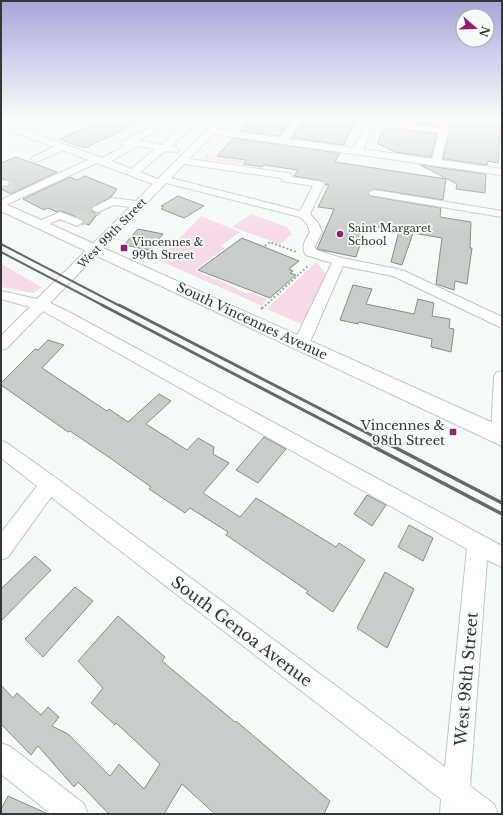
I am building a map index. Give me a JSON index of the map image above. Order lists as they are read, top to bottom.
{
  "streets": {
    "main road": ["South Vincennes Avenue"],
    "street": ["West 99th Street", "South Genoa Avenue", "West 98th Street"]
  },
  "crossings": [
    ["West 99th Street", "South Vincennes Avenue"],
    ["South Genoa Avenue", "West 98th Street"]
  ],
  "places": {
    "other": ["Saint Margaret School"],
    "transit": ["Vincennes & 99th Street", "Vincennes & 98th Street"]
  },
  "north": "right"
}
